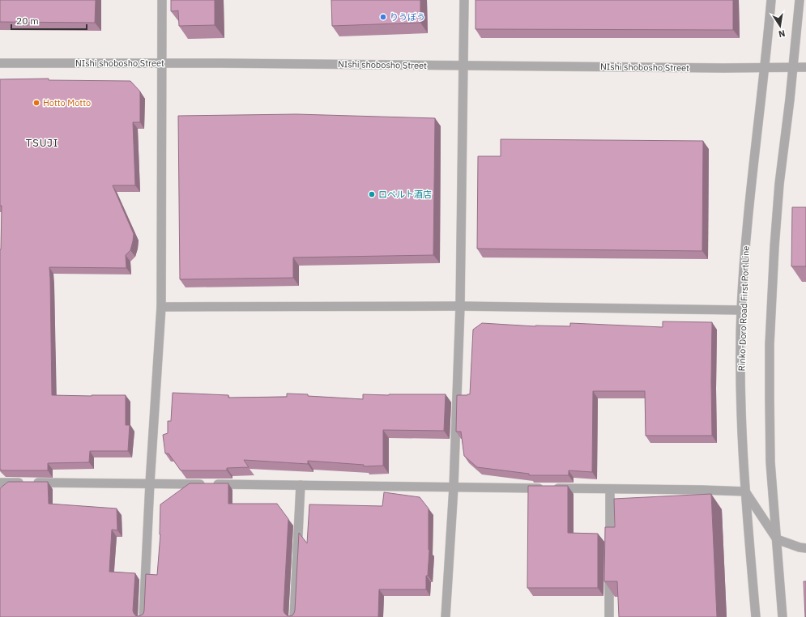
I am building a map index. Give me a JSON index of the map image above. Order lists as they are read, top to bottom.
{
  "streets": {
    "street": ["NIshi shobosho Street", "Rinko-Doro Road First Port Line"]
  },
  "crossings": [
    ["NIshi shobosho Street", "Rinko-Doro Road First Port Line"]
  ],
  "districts": ["TSUJI"],
  "places": ["りうぼう", "Hotto Motto", "ロベルト酒店"],
  "scale_bar": "20 m",
  "north": "bottom"
}
